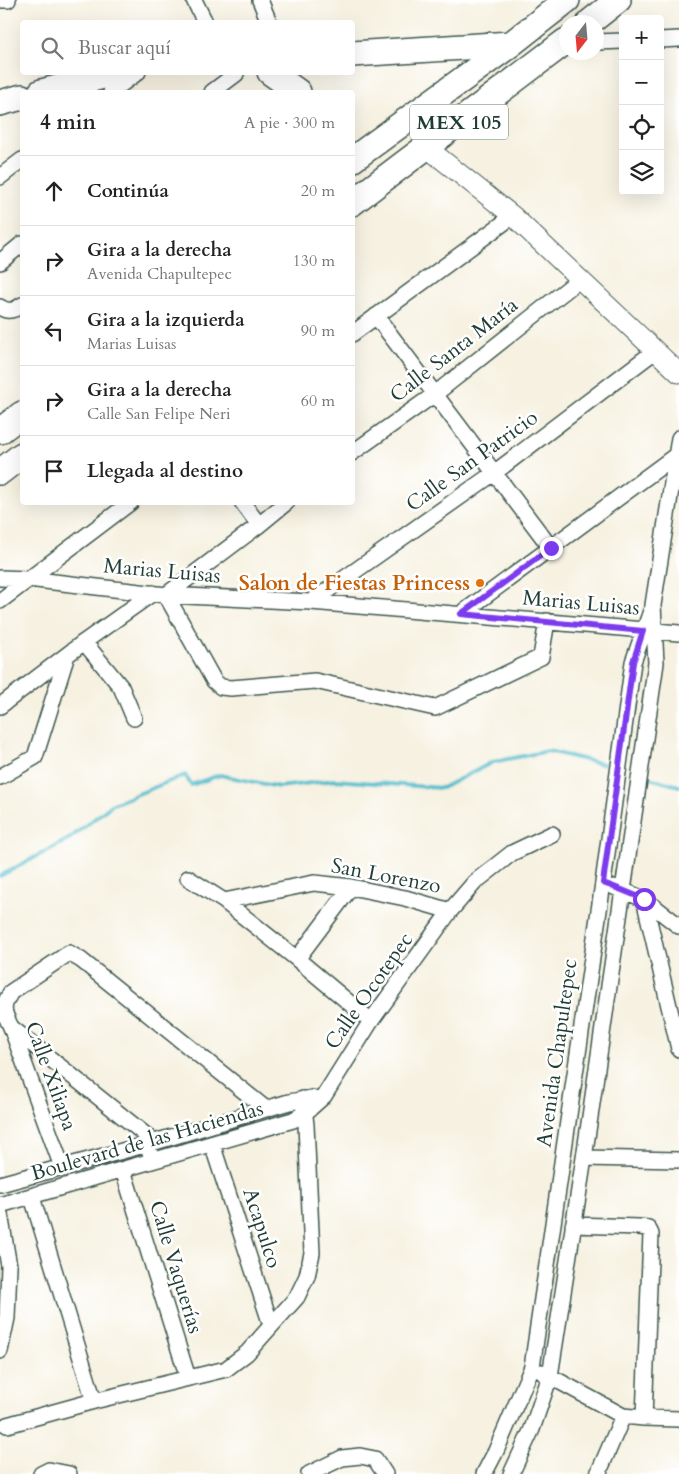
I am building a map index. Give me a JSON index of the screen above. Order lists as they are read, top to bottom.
{
  "streets": {
    "main road": ["MEX 105"],
    "street": [
      "Calle Santa María",
      "Calle San Patricio",
      "Marias Luisas",
      "San Lorenzo",
      "Calle Ocotepec",
      "Avenida Chapultepec",
      "Calle Xiliapa",
      "Boulevard de las Haciendas",
      "Acapulco",
      "Calle Vaquerías"
    ]
  },
  "crossings": [
    ["Calle San Patricio", "Marias Luisas"],
    ["Marias Luisas", "Avenida Chapultepec"],
    ["San Lorenzo", "Calle Ocotepec"],
    ["Calle Ocotepec", "Boulevard de las Haciendas"],
    ["Calle Xiliapa", "Boulevard de las Haciendas"],
    ["Boulevard de las Haciendas", "Acapulco"],
    ["Boulevard de las Haciendas", "Calle Vaquerías"]
  ],
  "places": ["Salon de Fiestas Princess"],
  "north": "bottom",
  "page": {
    "map_buttons": ["+", "−"],
    "search": "Buscar aquí",
    "heading": ["4 min", "A pie · 300 m"],
    "list": [
      ["Continúa", "20 m"],
      ["Gira a la derecha", "Avenida Chapultepec", "130 m"],
      ["Gira a la izquierda", "Marias Luisas", "90 m"],
      ["Gira a la derecha", "Calle San Felipe Neri", "60 m"],
      "Llegada al destino"
    ]
  }
}
